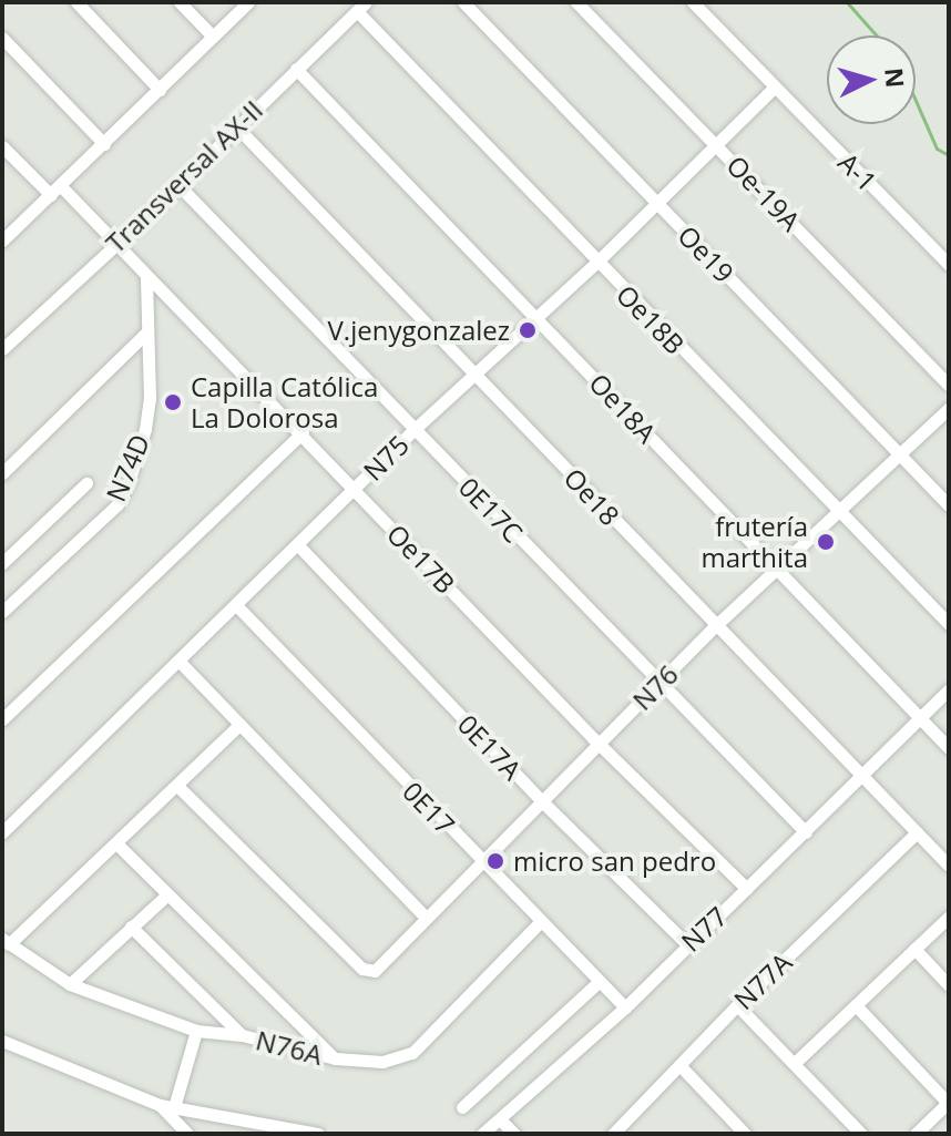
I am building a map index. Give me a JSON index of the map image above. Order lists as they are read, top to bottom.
{
  "streets": {
    "street": [
      "A-1",
      "Transversal AX-II",
      "Oe-19A",
      "Oe19",
      "Oe18B",
      "Oe18A",
      "N75",
      "N74D",
      "Oe18",
      "0E17C",
      "Oe17B",
      "N76",
      "0E17A",
      "0E17",
      "N77",
      "N77A",
      "N76A"
    ]
  },
  "crossings": [
    ["A-1", "N75"],
    ["Transversal AX-II", "Oe18B"],
    ["Transversal AX-II", "Oe18A"],
    ["Transversal AX-II", "Oe18"],
    ["Transversal AX-II", "0E17C"],
    ["Transversal AX-II", "Oe17B"],
    ["Oe-19A", "N75"],
    ["Oe19", "N75"],
    ["Oe19", "N76"],
    ["Oe18B", "N75"],
    ["Oe18B", "N76"],
    ["Oe18A", "N75"],
    ["Oe18A", "N76"],
    ["Oe18A", "N77"],
    ["N75", "Oe18"],
    ["N75", "0E17C"],
    ["N75", "Oe17B"],
    ["N75", "0E17A"],
    ["N75", "0E17"],
    ["N74D", "Oe17B"],
    ["Oe18", "N76"],
    ["Oe18", "N77"],
    ["Oe18", "N77A"],
    ["0E17C", "N76"],
    ["0E17C", "N77"],
    ["Oe17B", "N76"],
    ["Oe17B", "N77"],
    ["N76", "0E17A"],
    ["N76", "0E17"],
    ["0E17A", "N77"],
    ["0E17", "N77"],
    ["0E17", "N76A"]
  ],
  "places": [
    "V.jenygonzalez",
    "Capilla Católica La Dolorosa",
    "frutería marthita",
    "micro san pedro"
  ],
  "north": "right"
}
